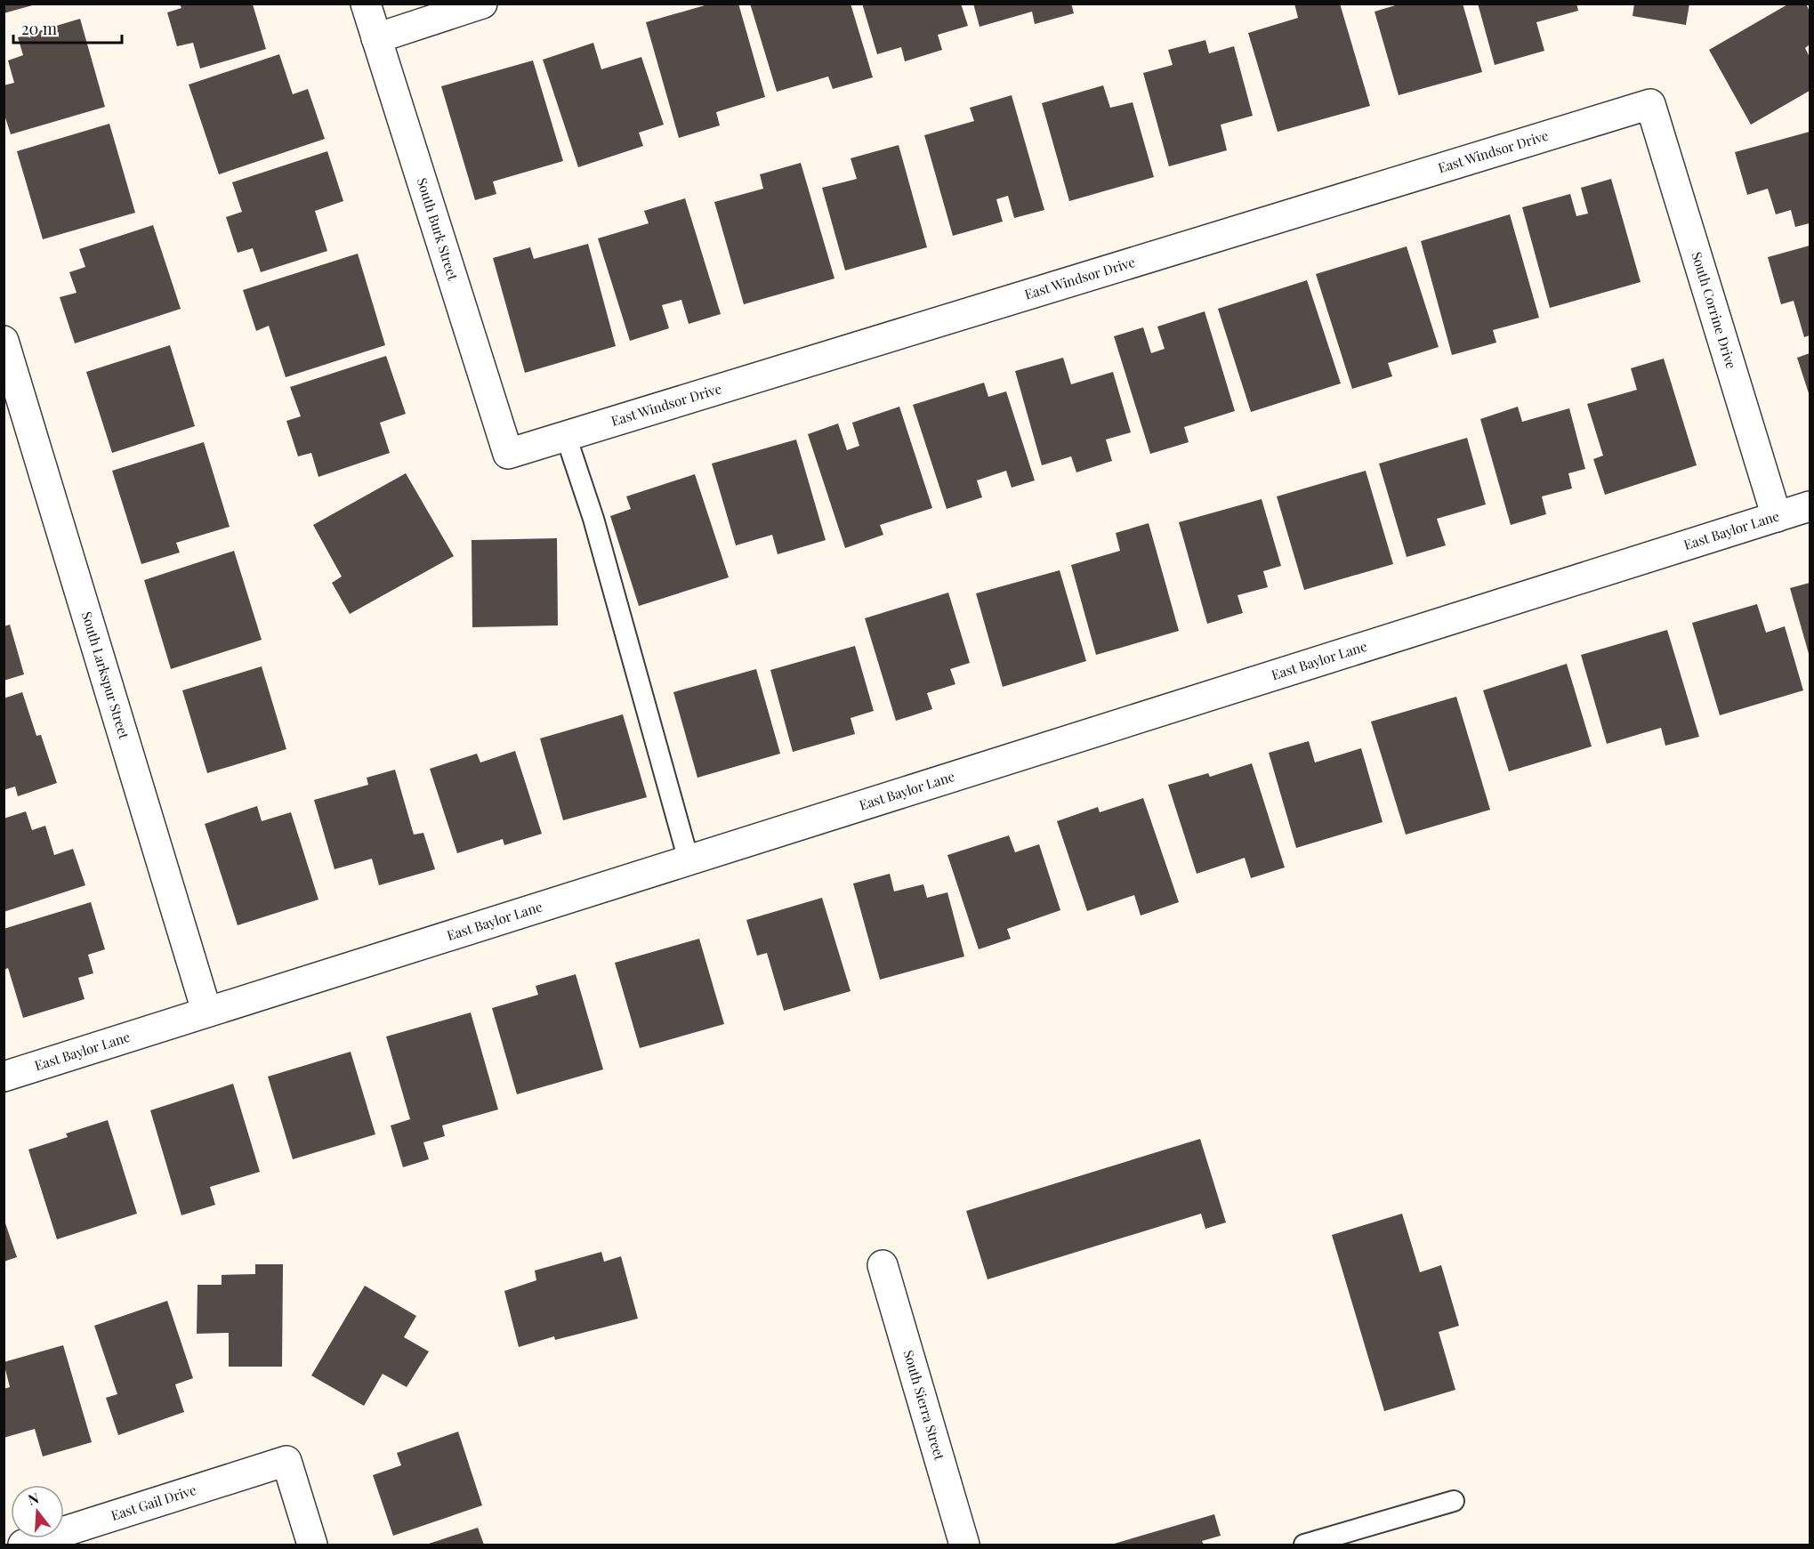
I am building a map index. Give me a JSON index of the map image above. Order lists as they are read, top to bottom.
{
  "streets": {
    "street": [
      "East Windsor Drive",
      "South Burk Street",
      "South Corrine Drive",
      "East Baylor Lane",
      "South Larkspur Street",
      "South Sierra Street",
      "East Gail Drive"
    ]
  },
  "crossings": [
    ["East Windsor Drive", "South Burk Street"],
    ["East Windsor Drive", "South Corrine Drive"],
    ["South Corrine Drive", "East Baylor Lane"],
    ["East Baylor Lane", "South Larkspur Street"]
  ],
  "scale_bar": "20 m",
  "north": "top"
}
